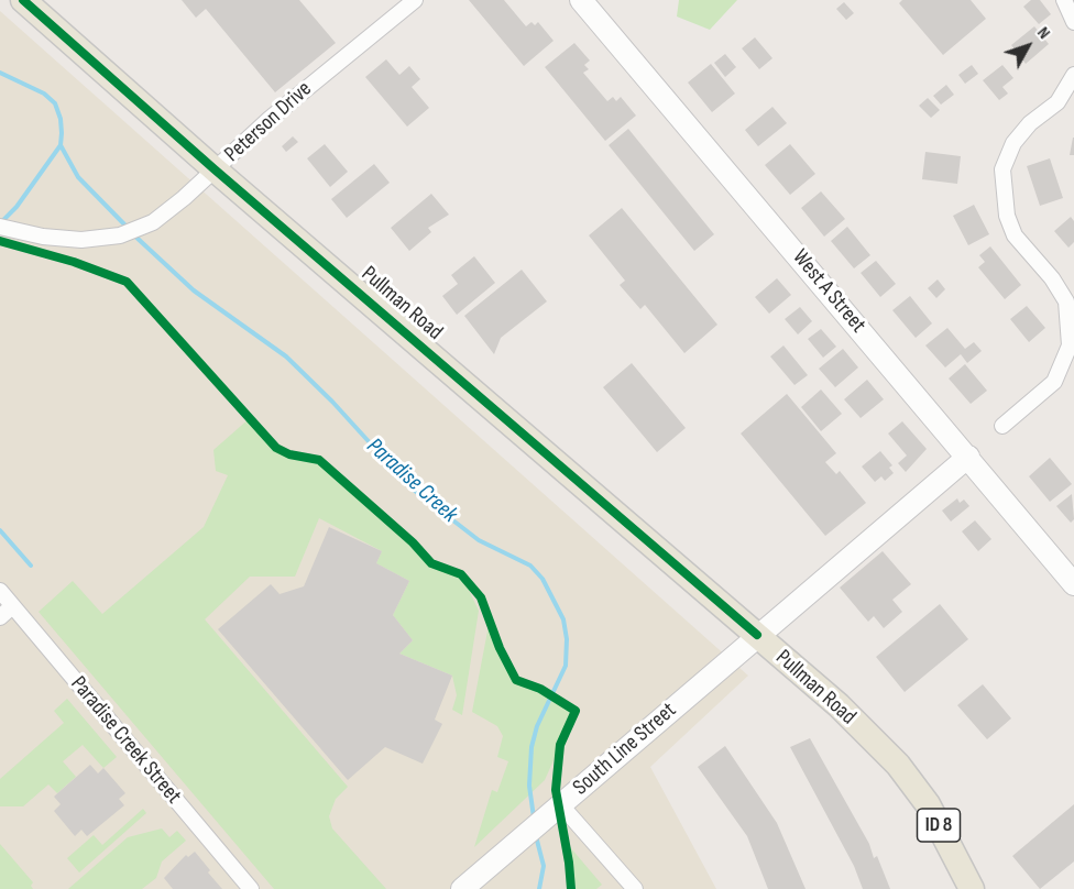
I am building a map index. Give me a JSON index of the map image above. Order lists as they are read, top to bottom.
{
  "streets": {
    "main road": ["Pullman Road", "ID 8"],
    "street": [
      "Peterson Drive",
      "West A Street",
      "Paradise Creek Street",
      "South Line Street"
    ]
  },
  "crossings": [
    ["Peterson Drive", "Pullman Road"],
    ["Pullman Road", "South Line Street"]
  ],
  "water": ["Paradise Creek"],
  "north": "top right"
}
